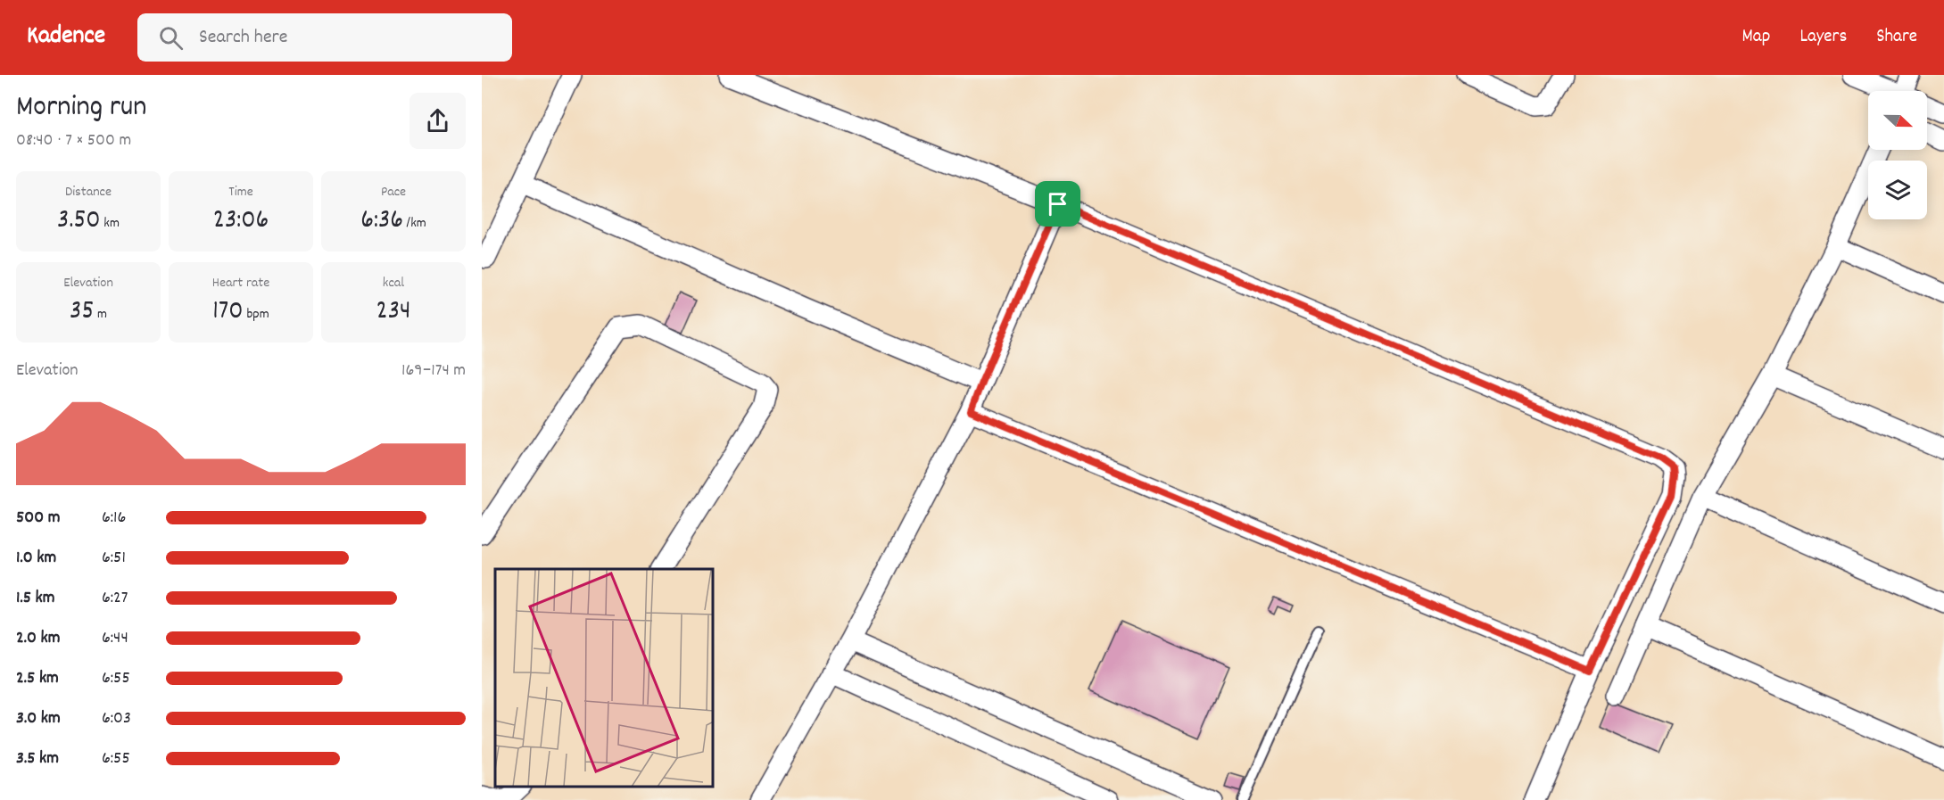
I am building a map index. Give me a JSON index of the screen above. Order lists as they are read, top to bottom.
{
  "north": "right",
  "page": {
    "header": "Kadence",
    "search": "Search here",
    "nav": ["Map", "Layers", "Share"],
    "heading": ["Morning run", "08:40 · 7 × 500 m"],
    "stats": [
      ["Distance", "3.50 km"],
      ["Time", "23:06"],
      ["Pace", "6:36 /km"],
      ["Elevation", "35 m"],
      ["Heart rate", "170 bpm"],
      ["kcal", "234"]
    ],
    "chart": ["Elevation", "169–174 m"],
    "list": [
      {
        "name": "500 m",
        "note": "6:16"
      },
      {
        "name": "1.0 km",
        "note": "6:51"
      },
      {
        "name": "1.5 km",
        "note": "6:27"
      },
      {
        "name": "2.0 km",
        "note": "6:44"
      },
      {
        "name": "2.5 km",
        "note": "6:55"
      },
      {
        "name": "3.0 km",
        "note": "6:03"
      },
      {
        "name": "3.5 km",
        "note": "6:55"
      }
    ]
  }
}
